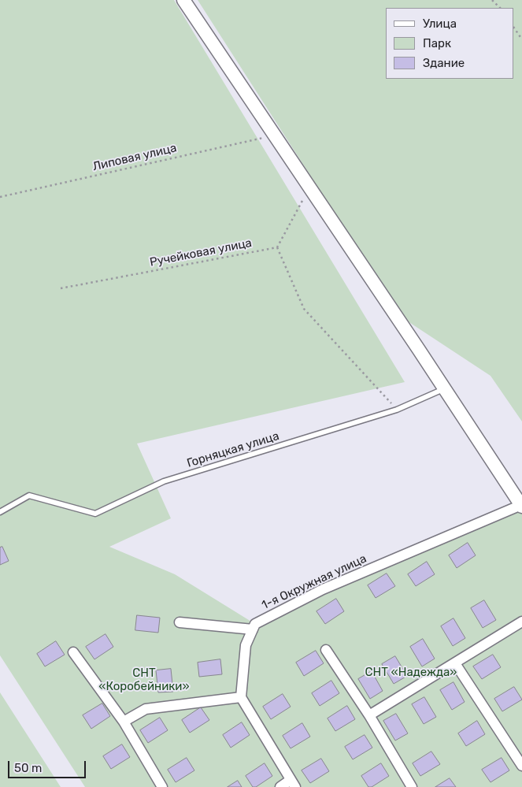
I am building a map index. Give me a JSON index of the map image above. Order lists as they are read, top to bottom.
{
  "streets": {
    "street": ["1-я Окружная улица"],
    "lane": ["Горняцкая улица"],
    "path": ["Липовая улица", "Ручейковая улица"]
  },
  "parks": ["СНТ «Надежда»", "СНТ «Коробейники»"],
  "legend": ["Улица", "Парк", "Здание"],
  "scale_bar": "50 m"
}
